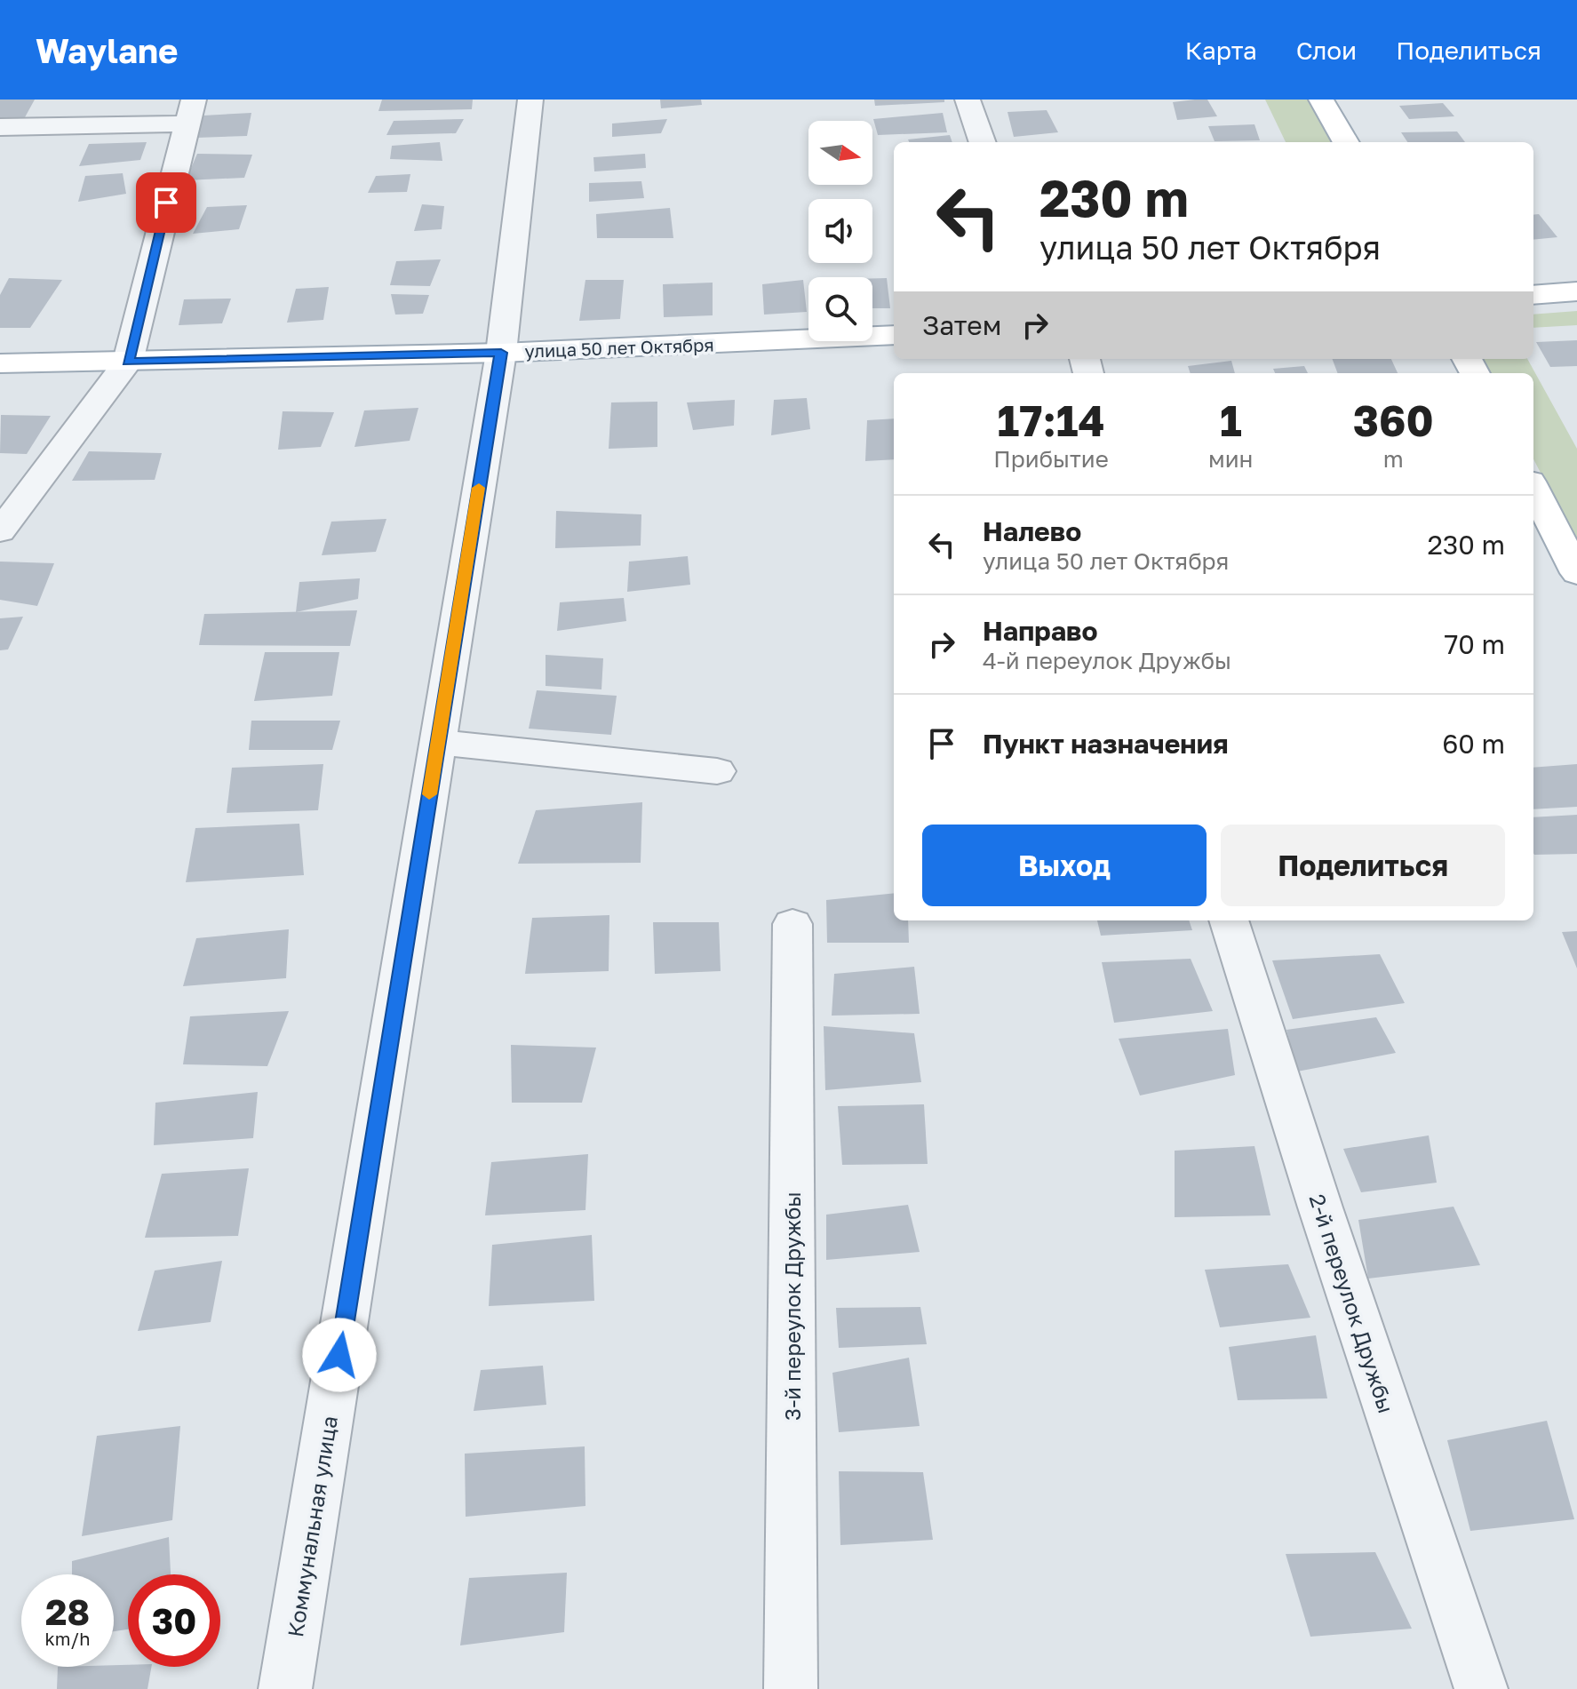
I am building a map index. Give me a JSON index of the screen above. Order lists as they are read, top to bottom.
{
  "streets": {
    "main road": ["улица 50 лет Октября"],
    "street": ["2-й переулок Дружбы", "3-й переулок Дружбы", "Коммунальная улица"]
  },
  "crossings": [
    ["улица 50 лет Октября", "Коммунальная улица"]
  ],
  "north": "right",
  "page": {
    "header": "Waylane",
    "nav": ["Карта", "Слои", "Поделиться"],
    "turn": ["230 m", "улица 50 лет Октября"],
    "then": "Затем",
    "eta": [
      "17:14",
      "Прибытие",
      "1",
      "мин",
      "360",
      "m"
    ],
    "list": [
      {
        "name": "Налево",
        "note": "улица 50 лет Октября",
        "value": "230 m"
      },
      {
        "name": "Направо",
        "note": "4-й переулок Дружбы",
        "value": "70 m"
      },
      {
        "name": "Пункт назначения",
        "value": "60 m"
      }
    ],
    "buttons": ["Выход", "Поделиться"],
    "speed": "28 km/h",
    "limit": "30"
  }
}
